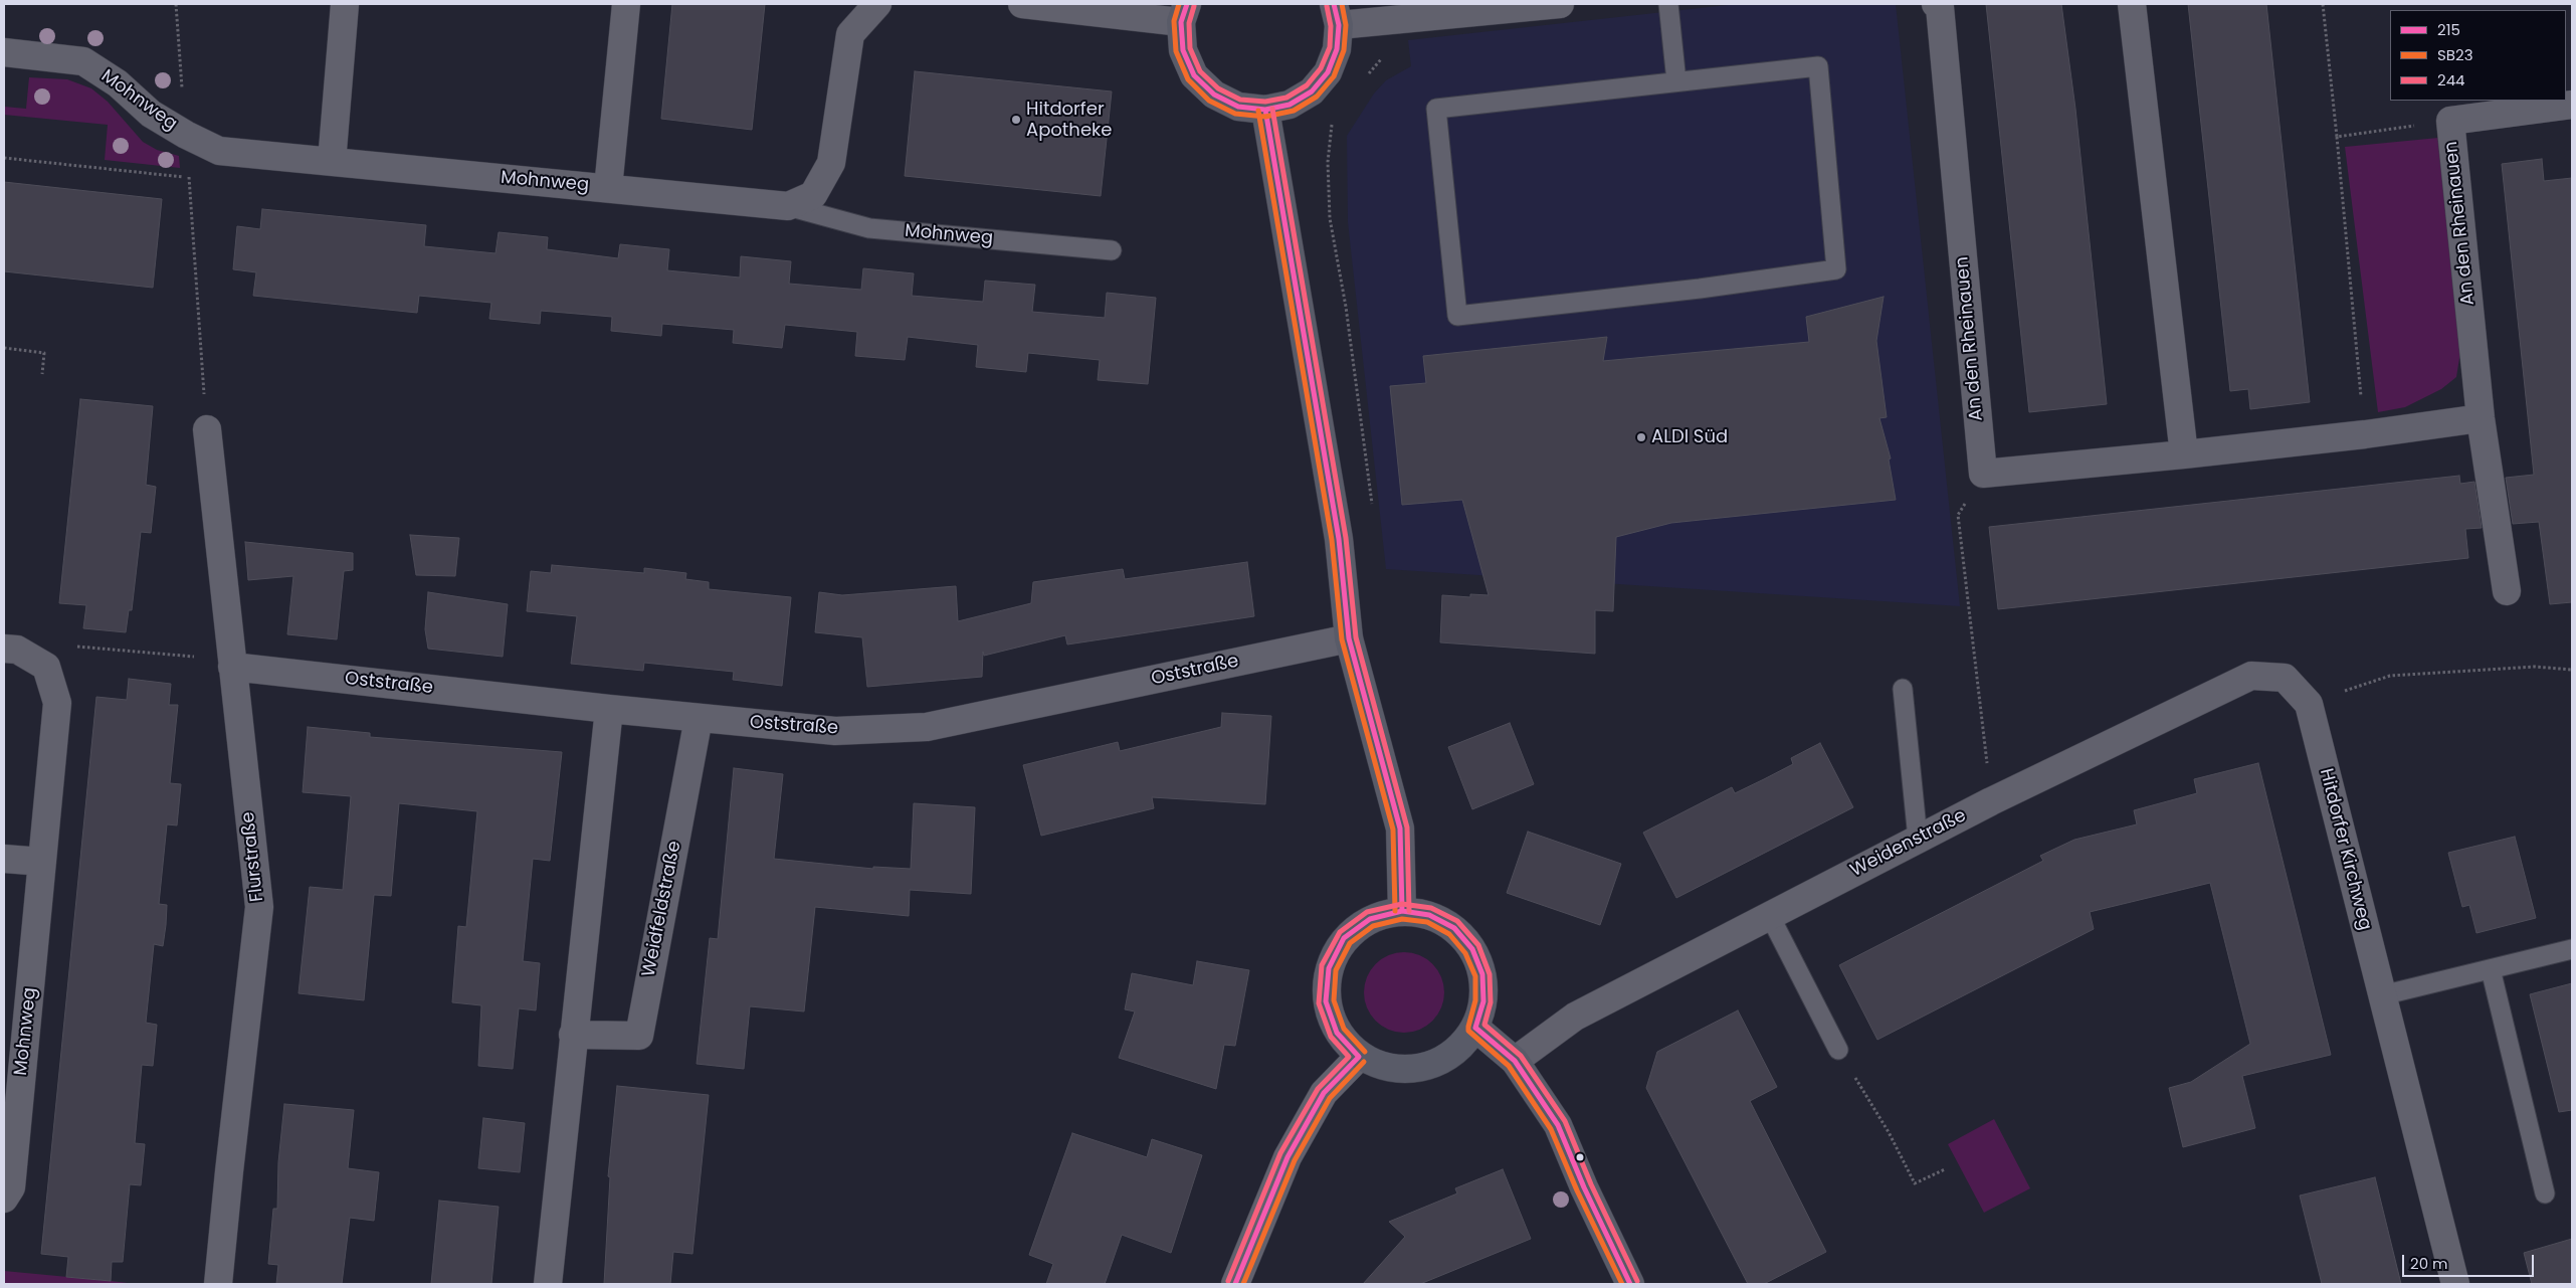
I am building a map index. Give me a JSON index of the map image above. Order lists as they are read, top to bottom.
{
  "streets": {
    "street": [
      "Mohnweg",
      "An den Rheinauen",
      "Oststraße",
      "Weidenstraße",
      "Hitdorfer Kirchweg",
      "Flurstraße",
      "Weidfeldstraße"
    ]
  },
  "crossings": [
    ["Oststraße", "Flurstraße"],
    ["Oststraße", "Weidfeldstraße"],
    ["Weidenstraße", "Hitdorfer Kirchweg"]
  ],
  "places": ["Hitdorfer Apotheke", "ALDI Süd"],
  "lines": ["transit line 215", "transit line SB23", "transit line 244"],
  "legend": ["215", "SB23", "244"],
  "scale_bar": "20 m"
}
